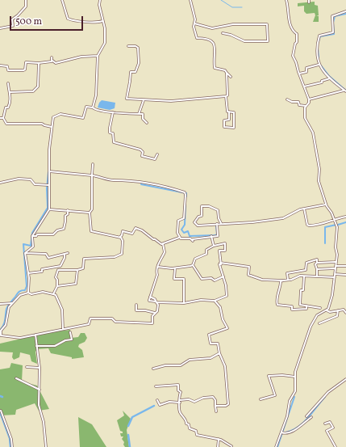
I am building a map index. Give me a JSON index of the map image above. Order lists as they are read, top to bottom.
{
  "scale_bar": "500 m"
}
